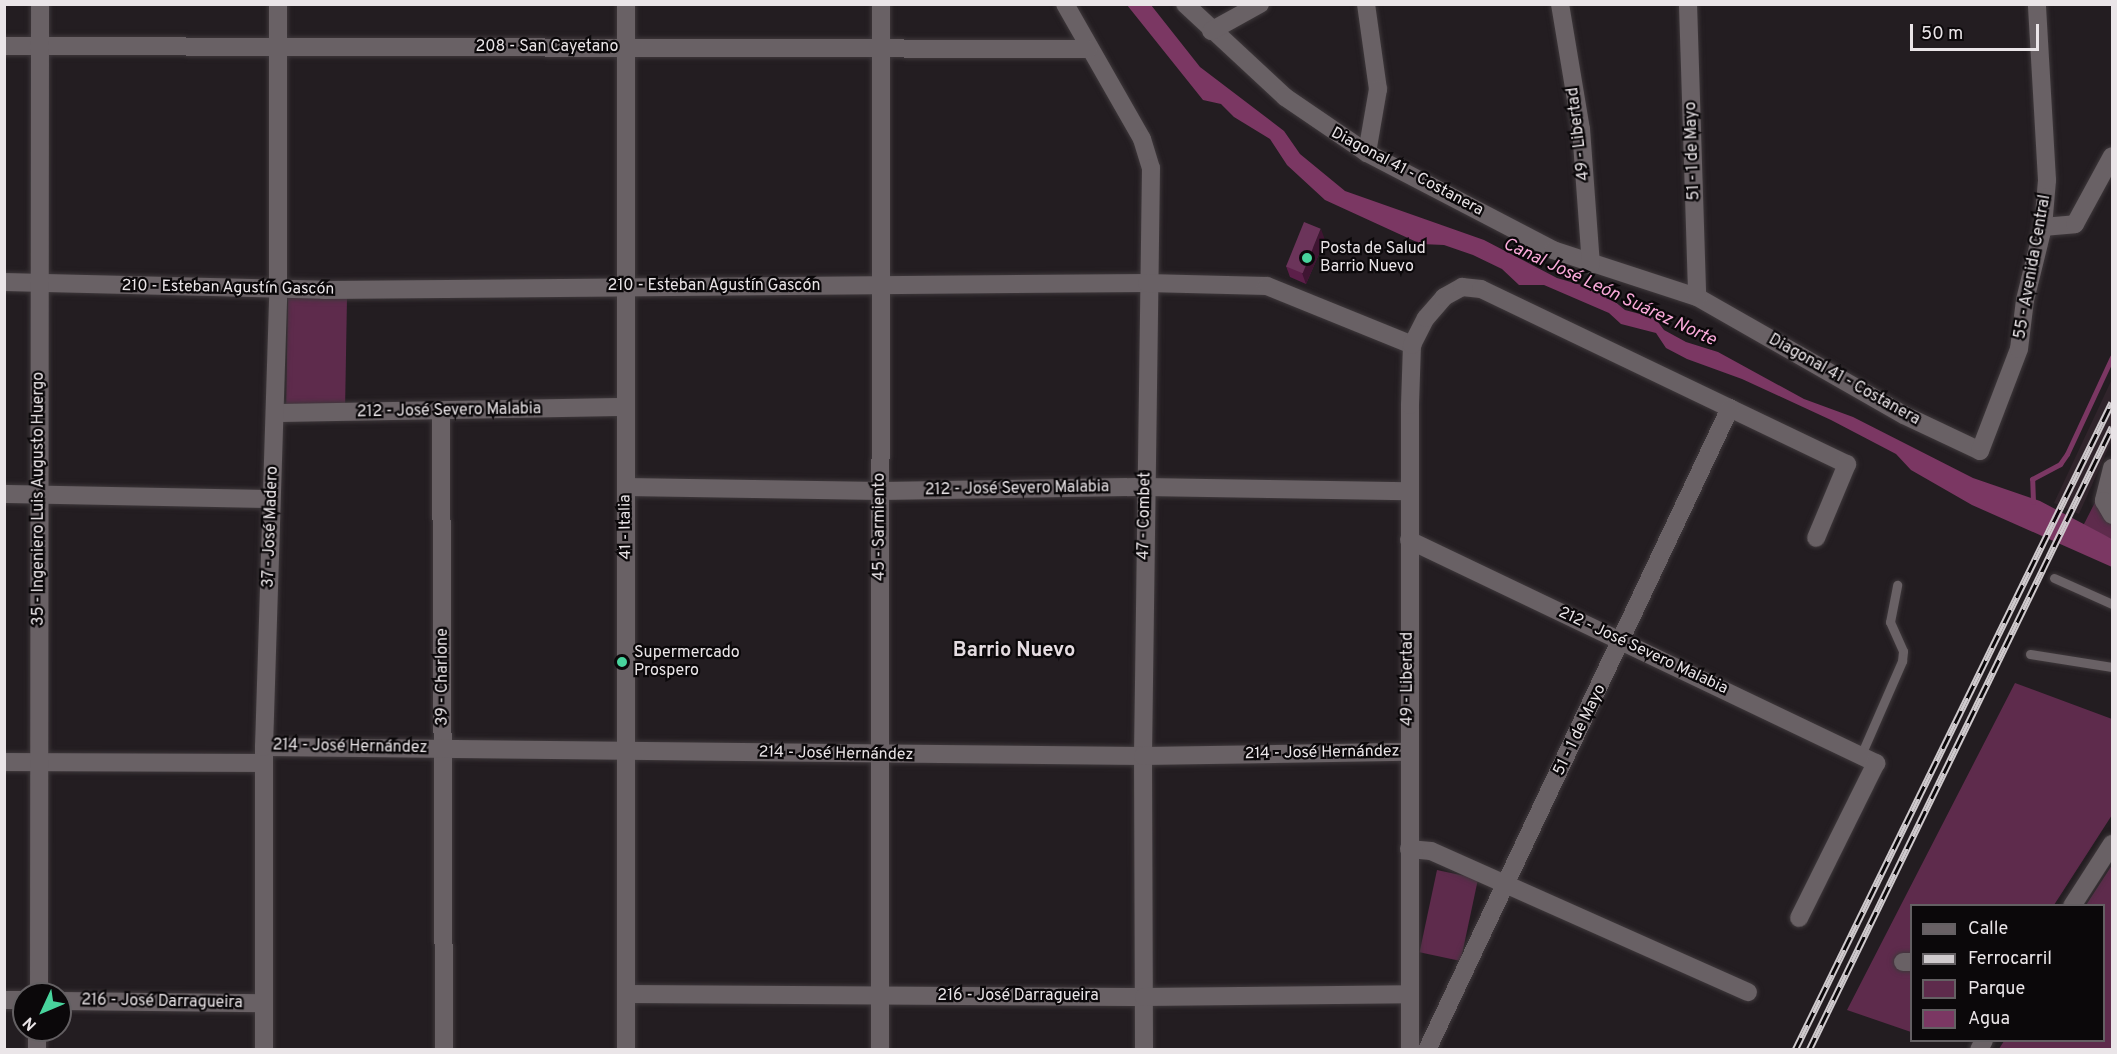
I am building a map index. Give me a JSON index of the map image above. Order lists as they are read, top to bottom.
{
  "streets": {
    "street": [
      "208 - San Cayetano",
      "49 - Libertad",
      "51 - 1 de Mayo",
      "Diagonal 41 - Costanera",
      "55 - Avenida Central",
      "210 - Esteban Agustín Gascón",
      "212 - José Severo Malabia",
      "35 - Ingeniero Luis Augusto Huergo",
      "47 - Combet",
      "37 - José Madero",
      "41 - Italia",
      "45 - Sarmiento",
      "39 - Charlone",
      "214 - José Hernández",
      "216 - José Darragueira"
    ]
  },
  "crossings": [
    ["208 - San Cayetano", "35 - Ingeniero Luis Augusto Huergo"],
    ["208 - San Cayetano", "47 - Combet"],
    ["208 - San Cayetano", "37 - José Madero"],
    ["208 - San Cayetano", "41 - Italia"],
    ["208 - San Cayetano", "45 - Sarmiento"],
    ["49 - Libertad", "Diagonal 41 - Costanera"],
    ["49 - Libertad", "210 - Esteban Agustín Gascón"],
    ["49 - Libertad", "212 - José Severo Malabia"],
    ["49 - Libertad", "214 - José Hernández"],
    ["49 - Libertad", "216 - José Darragueira"],
    ["51 - 1 de Mayo", "Diagonal 41 - Costanera"],
    ["51 - 1 de Mayo", "212 - José Severo Malabia"],
    ["Diagonal 41 - Costanera", "55 - Avenida Central"],
    ["210 - Esteban Agustín Gascón", "35 - Ingeniero Luis Augusto Huergo"],
    ["210 - Esteban Agustín Gascón", "47 - Combet"],
    ["210 - Esteban Agustín Gascón", "37 - José Madero"],
    ["210 - Esteban Agustín Gascón", "41 - Italia"],
    ["210 - Esteban Agustín Gascón", "45 - Sarmiento"],
    ["212 - José Severo Malabia", "47 - Combet"],
    ["212 - José Severo Malabia", "37 - José Madero"],
    ["212 - José Severo Malabia", "41 - Italia"],
    ["212 - José Severo Malabia", "45 - Sarmiento"],
    ["212 - José Severo Malabia", "39 - Charlone"],
    ["35 - Ingeniero Luis Augusto Huergo", "214 - José Hernández"],
    ["47 - Combet", "214 - José Hernández"],
    ["47 - Combet", "216 - José Darragueira"],
    ["37 - José Madero", "214 - José Hernández"],
    ["37 - José Madero", "216 - José Darragueira"],
    ["41 - Italia", "214 - José Hernández"],
    ["41 - Italia", "216 - José Darragueira"],
    ["45 - Sarmiento", "214 - José Hernández"],
    ["45 - Sarmiento", "216 - José Darragueira"],
    ["39 - Charlone", "214 - José Hernández"]
  ],
  "districts": ["Barrio Nuevo"],
  "water": ["Canal José León Suárez Norte"],
  "places": ["Posta de Salud Barrio Nuevo", "Supermercado Prospero"],
  "legend": [
    "Calle",
    "Ferrocarril",
    "Parque",
    "Agua"
  ],
  "scale_bar": "50 m",
  "north": "bottom left"
}
